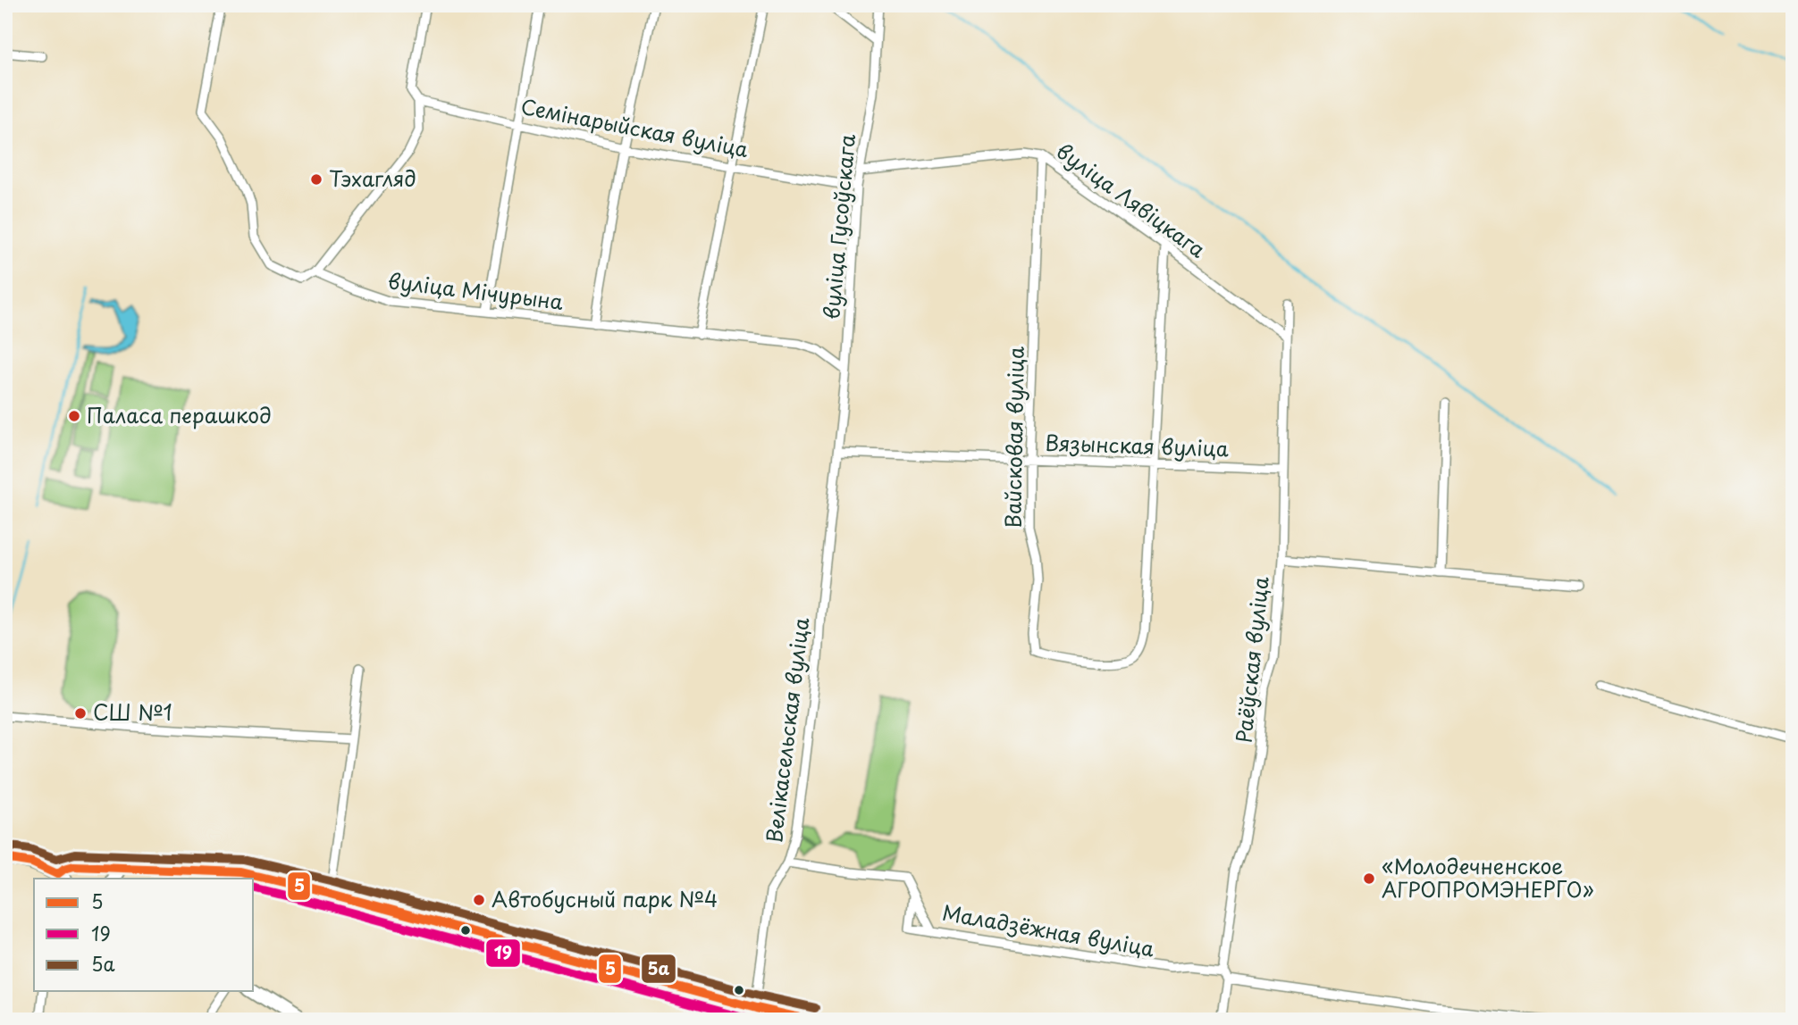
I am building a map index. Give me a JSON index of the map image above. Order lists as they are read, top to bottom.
{
  "streets": {
    "street": [
      "Семінарыйская вуліца",
      "вуліца Лявіцкага",
      "вуліца Гусоўскага",
      "вуліца Мічурына",
      "Вайсковая вуліца",
      "Вязынская вуліца",
      "Раёўская вуліца",
      "Велікасельская вуліца",
      "Маладзёжная вуліца"
    ]
  },
  "crossings": [
    ["Семінарыйская вуліца", "вуліца Гусоўскага"],
    ["вуліца Лявіцкага", "вуліца Гусоўскага"],
    ["вуліца Лявіцкага", "Вайсковая вуліца"],
    ["вуліца Лявіцкага", "Раёўская вуліца"],
    ["вуліца Гусоўскага", "вуліца Мічурына"],
    ["вуліца Гусоўскага", "Вязынская вуліца"],
    ["вуліца Гусоўскага", "Велікасельская вуліца"],
    ["Вайсковая вуліца", "Вязынская вуліца"],
    ["Вязынская вуліца", "Раёўская вуліца"],
    ["Вязынская вуліца", "Велікасельская вуліца"],
    ["Раёўская вуліца", "Маладзёжная вуліца"],
    ["Велікасельская вуліца", "Маладзёжная вуліца"]
  ],
  "places": [
    "Тэхагляд",
    "Паласа перашкод",
    "СШ №1",
    "«Молодечненское АГРОПРОМЭНЕРГО»",
    "Автобусный парк №4"
  ],
  "lines": ["transit line 5а", "transit line 5", "transit line 19"],
  "legend": ["5", "19", "5а"]
}
